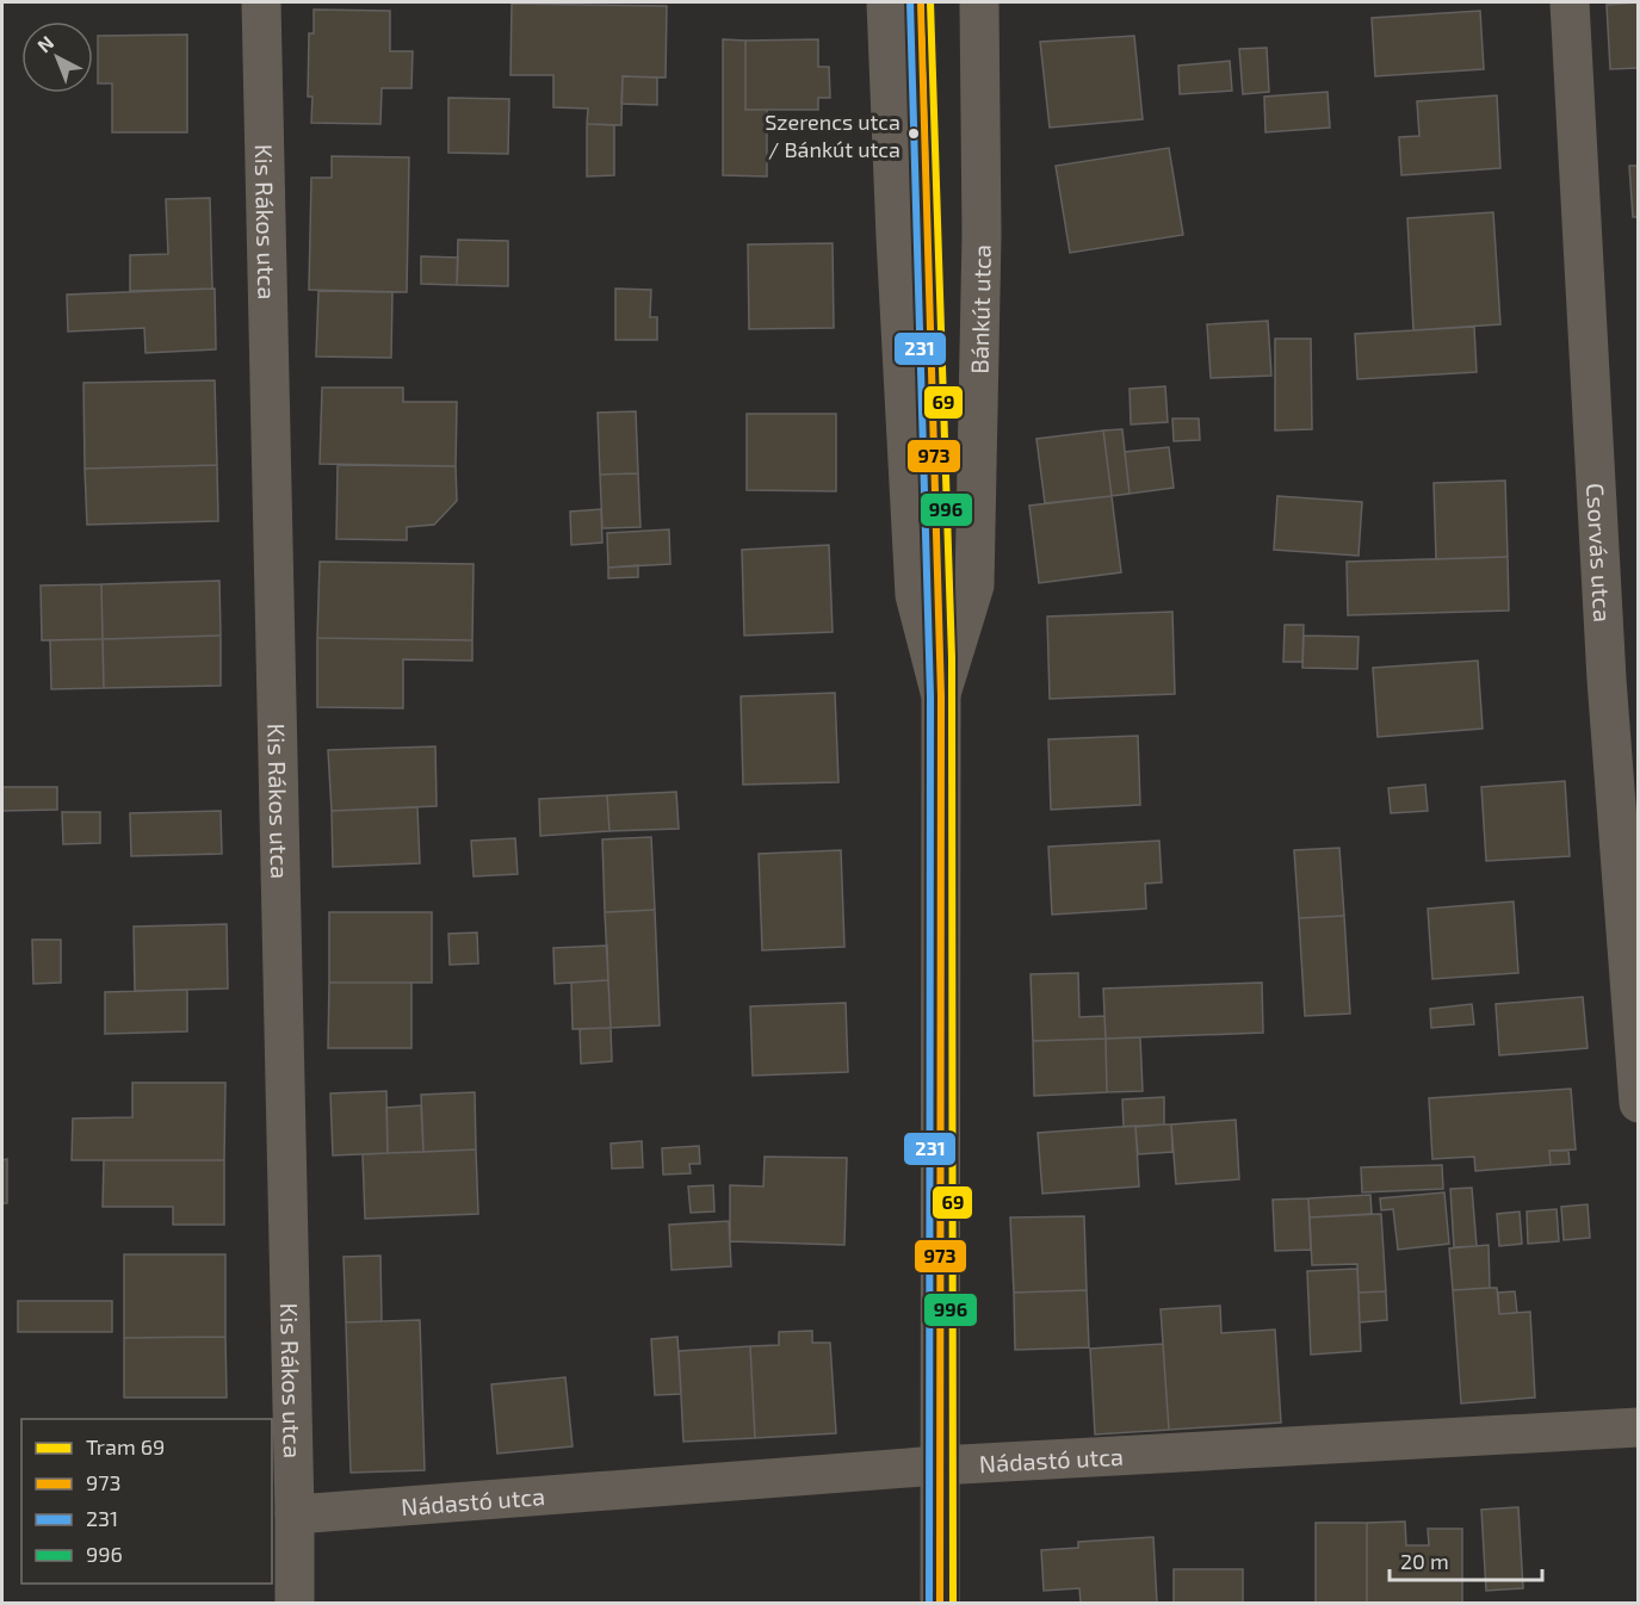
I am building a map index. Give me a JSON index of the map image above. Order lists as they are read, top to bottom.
{
  "streets": {
    "street": [
      "Kis Rákos utca",
      "Bánkút utca",
      "Csorvás utca",
      "Nádastó utca"
    ]
  },
  "crossings": [
    ["Kis Rákos utca", "Nádastó utca"],
    ["Bánkút utca", "Nádastó utca"]
  ],
  "places": ["Szerencs utca / Bánkút utca"],
  "lines": [
    "tram line 69",
    "transit line 973",
    "transit line 231",
    "transit line 996"
  ],
  "legend": [
    "Tram 69",
    "973",
    "231",
    "996"
  ],
  "scale_bar": "20 m",
  "north": "top left"
}
